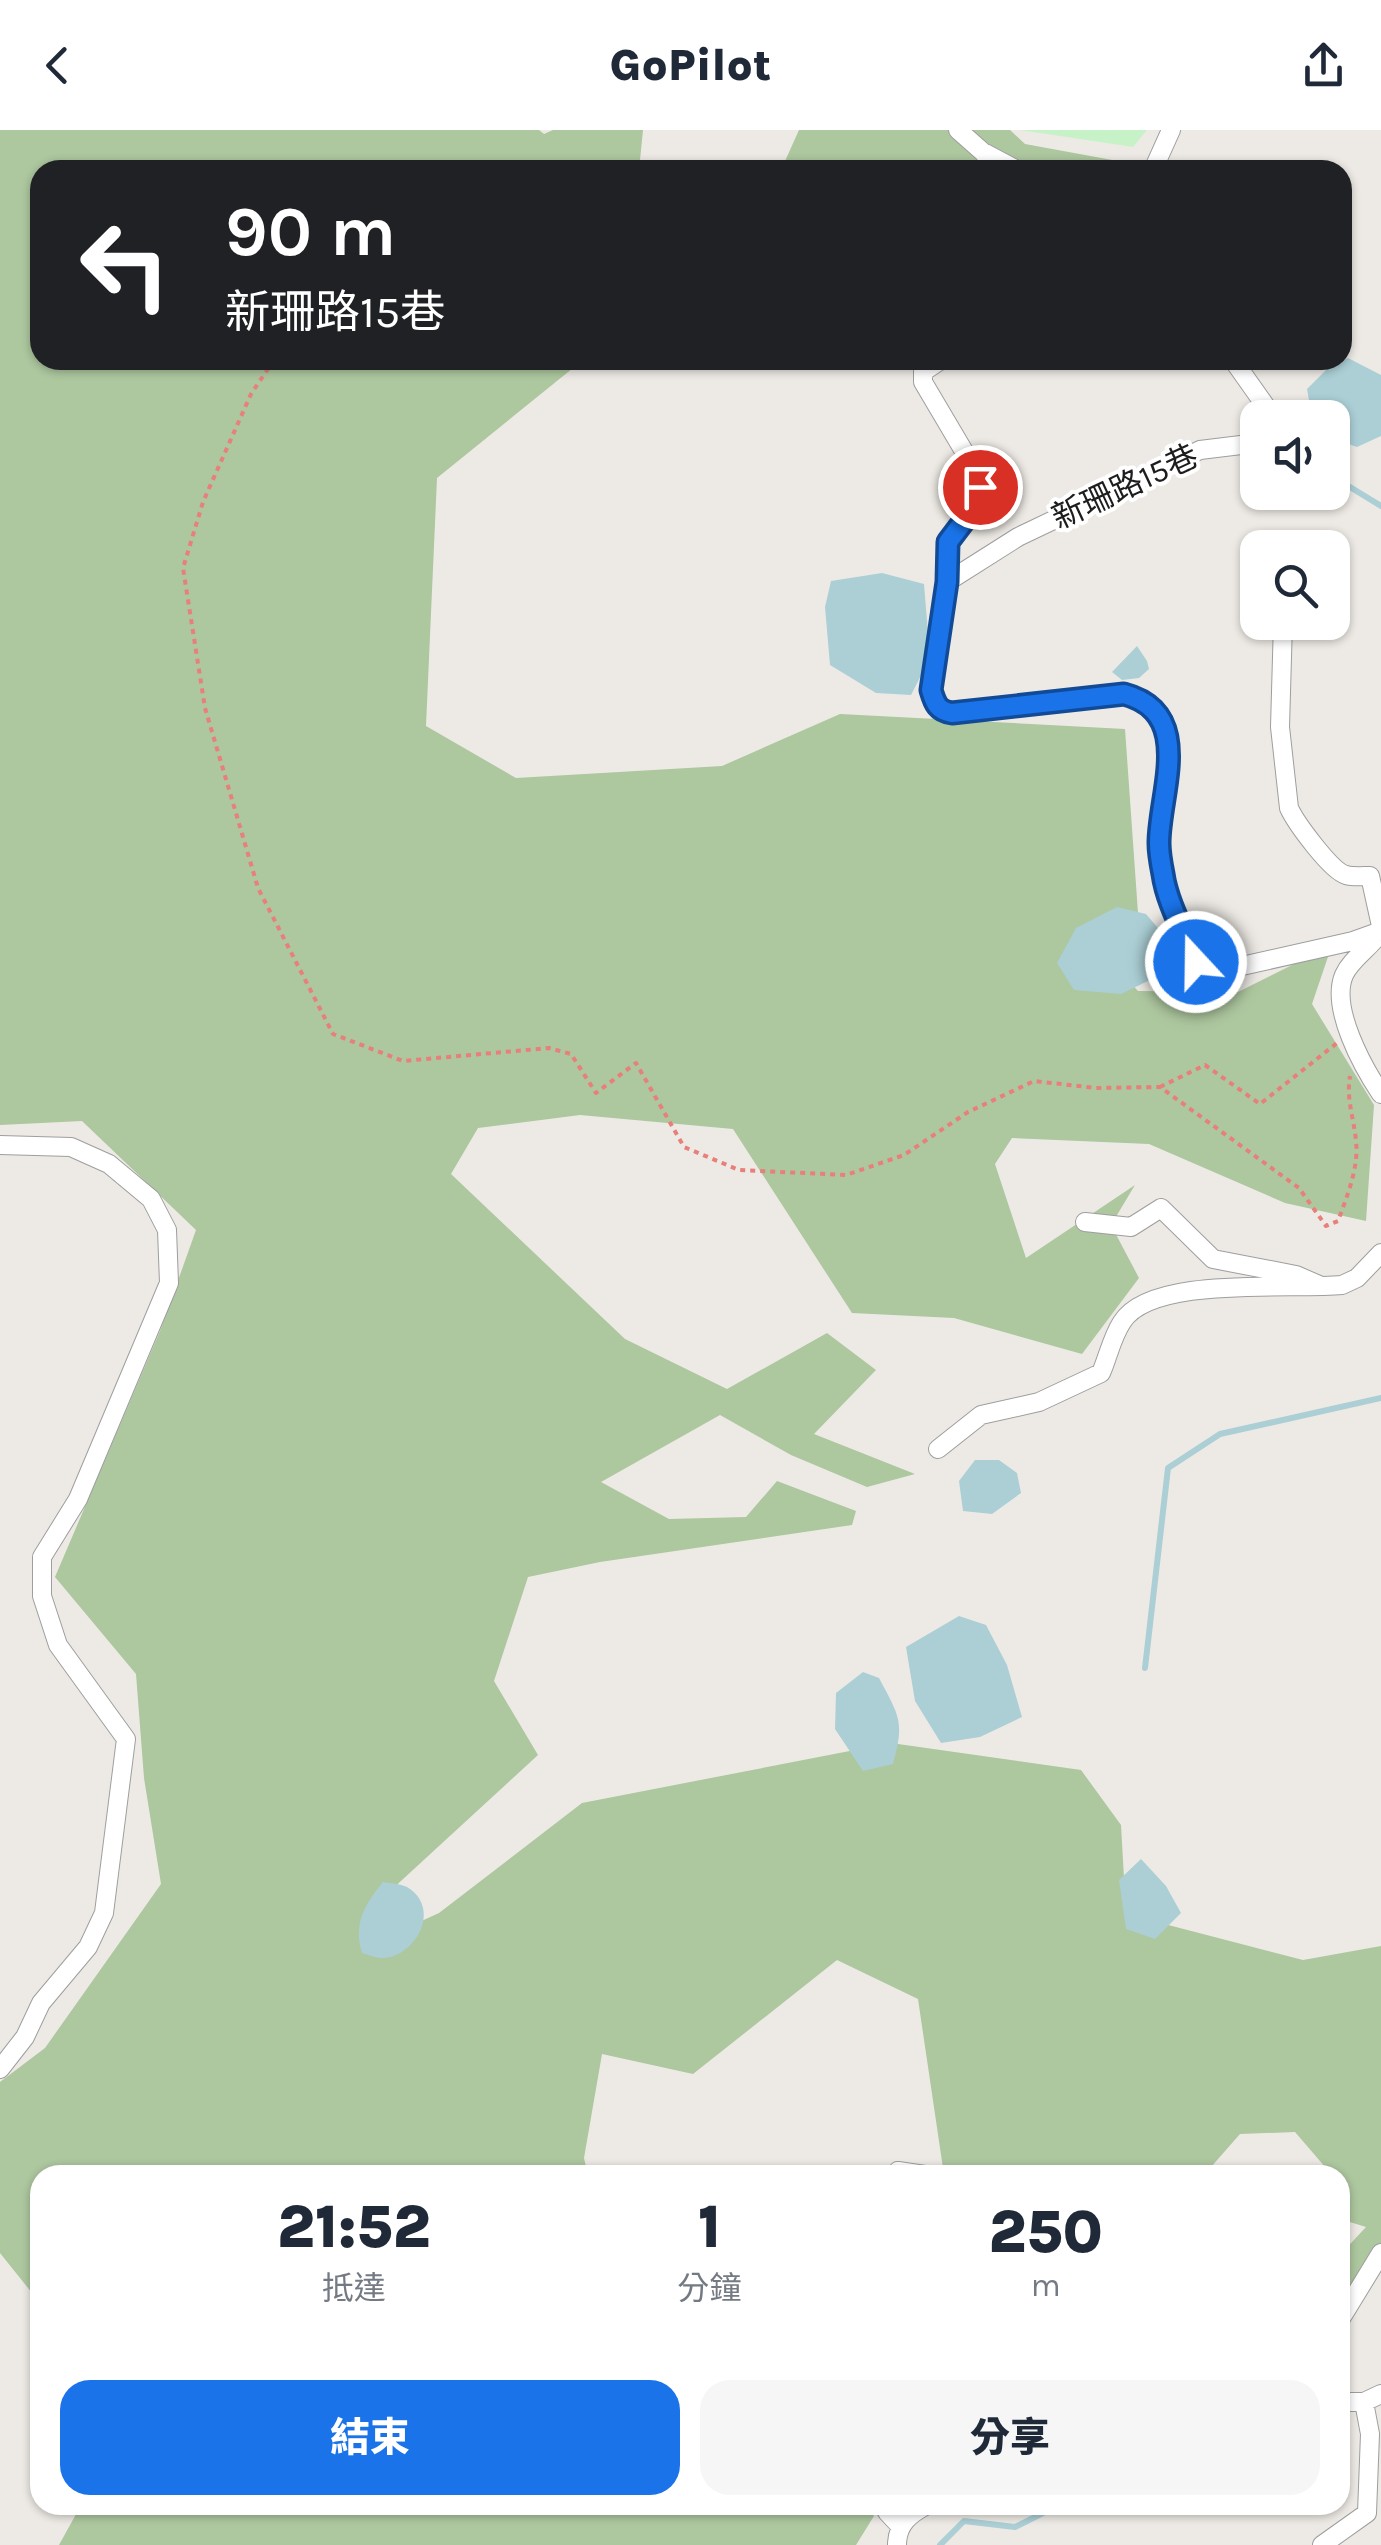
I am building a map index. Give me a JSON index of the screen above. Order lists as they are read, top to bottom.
{
  "streets": {
    "lane": ["新珊路15巷"]
  },
  "page": {
    "header": "GoPilot",
    "turn": ["90 m", "新珊路15巷"],
    "eta": [
      "21:52",
      "抵達",
      "1",
      "分鐘",
      "250",
      "m"
    ],
    "buttons": ["結束", "分享"]
  }
}
